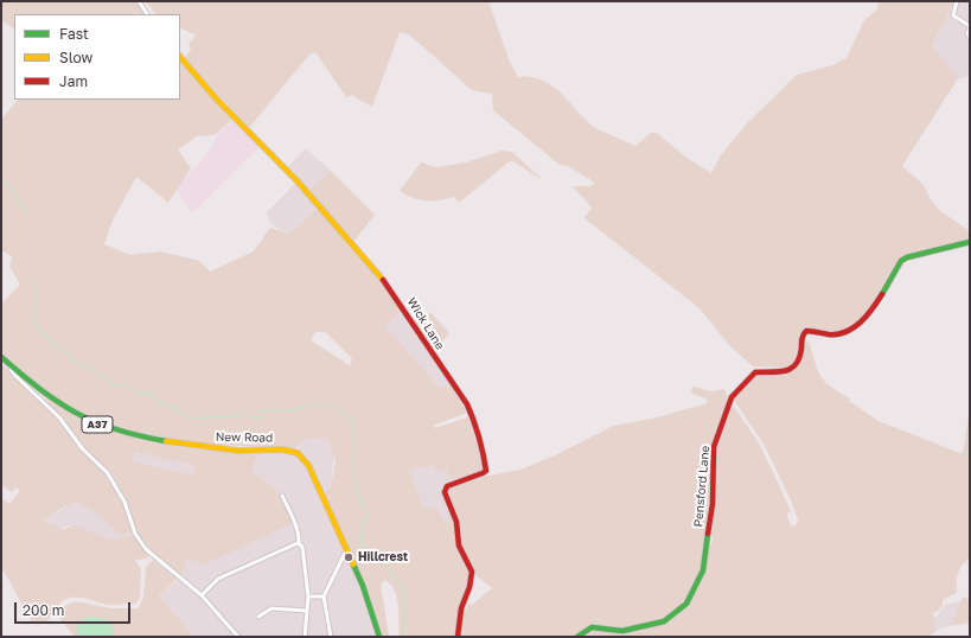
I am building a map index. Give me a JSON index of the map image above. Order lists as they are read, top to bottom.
{
  "streets": {
    "main road": [
      "Wick Lane",
      "A37",
      "New Road",
      "Pensford Lane"
    ]
  },
  "crossings": [
    ["A37", "New Road"]
  ],
  "places": ["Hillcrest"],
  "legend": ["Fast", "Slow", "Jam"],
  "scale_bar": "200 m"
}
